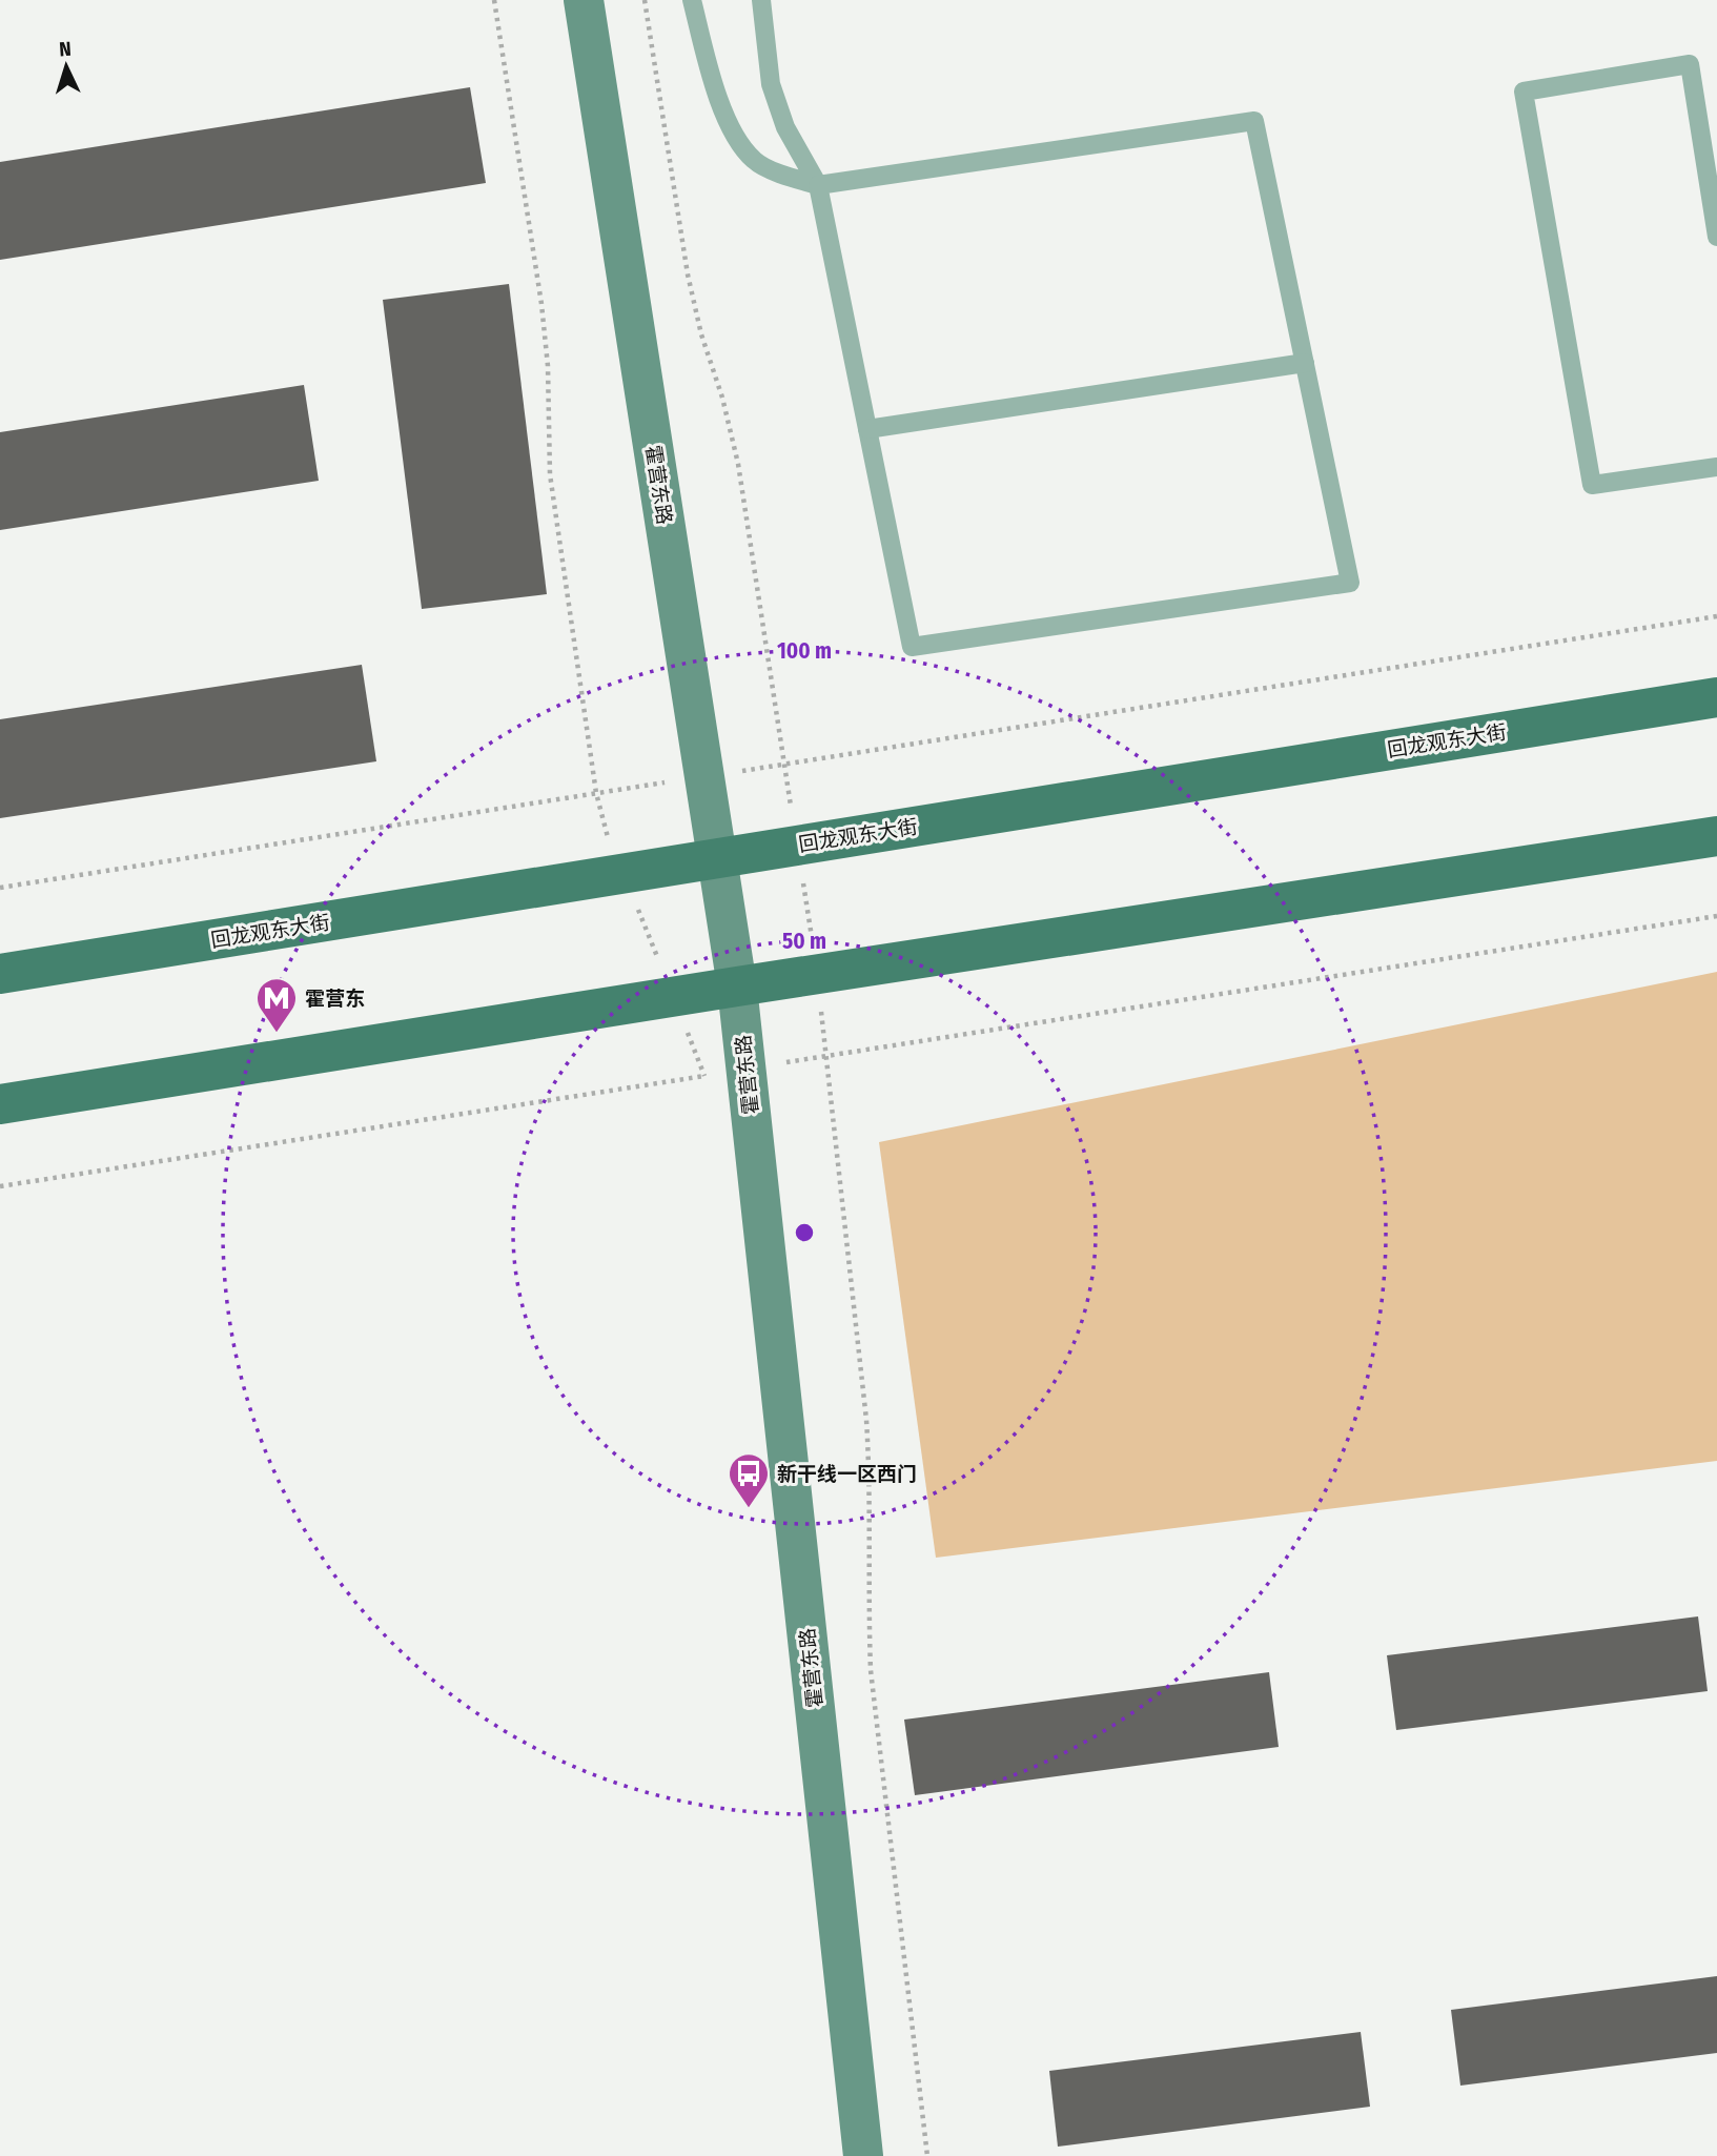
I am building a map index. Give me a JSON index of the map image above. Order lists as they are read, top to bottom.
{
  "streets": {
    "main road": ["回龙观东大街"],
    "street": ["霍营东路"]
  },
  "crossings": [
    ["霍营东路", "回龙观东大街"]
  ],
  "places": {
    "metro station": ["霍营东"],
    "bus stop": ["新干线一区西门"]
  },
  "north": "top",
  "rings": ["100 m", "50 m"]
}
